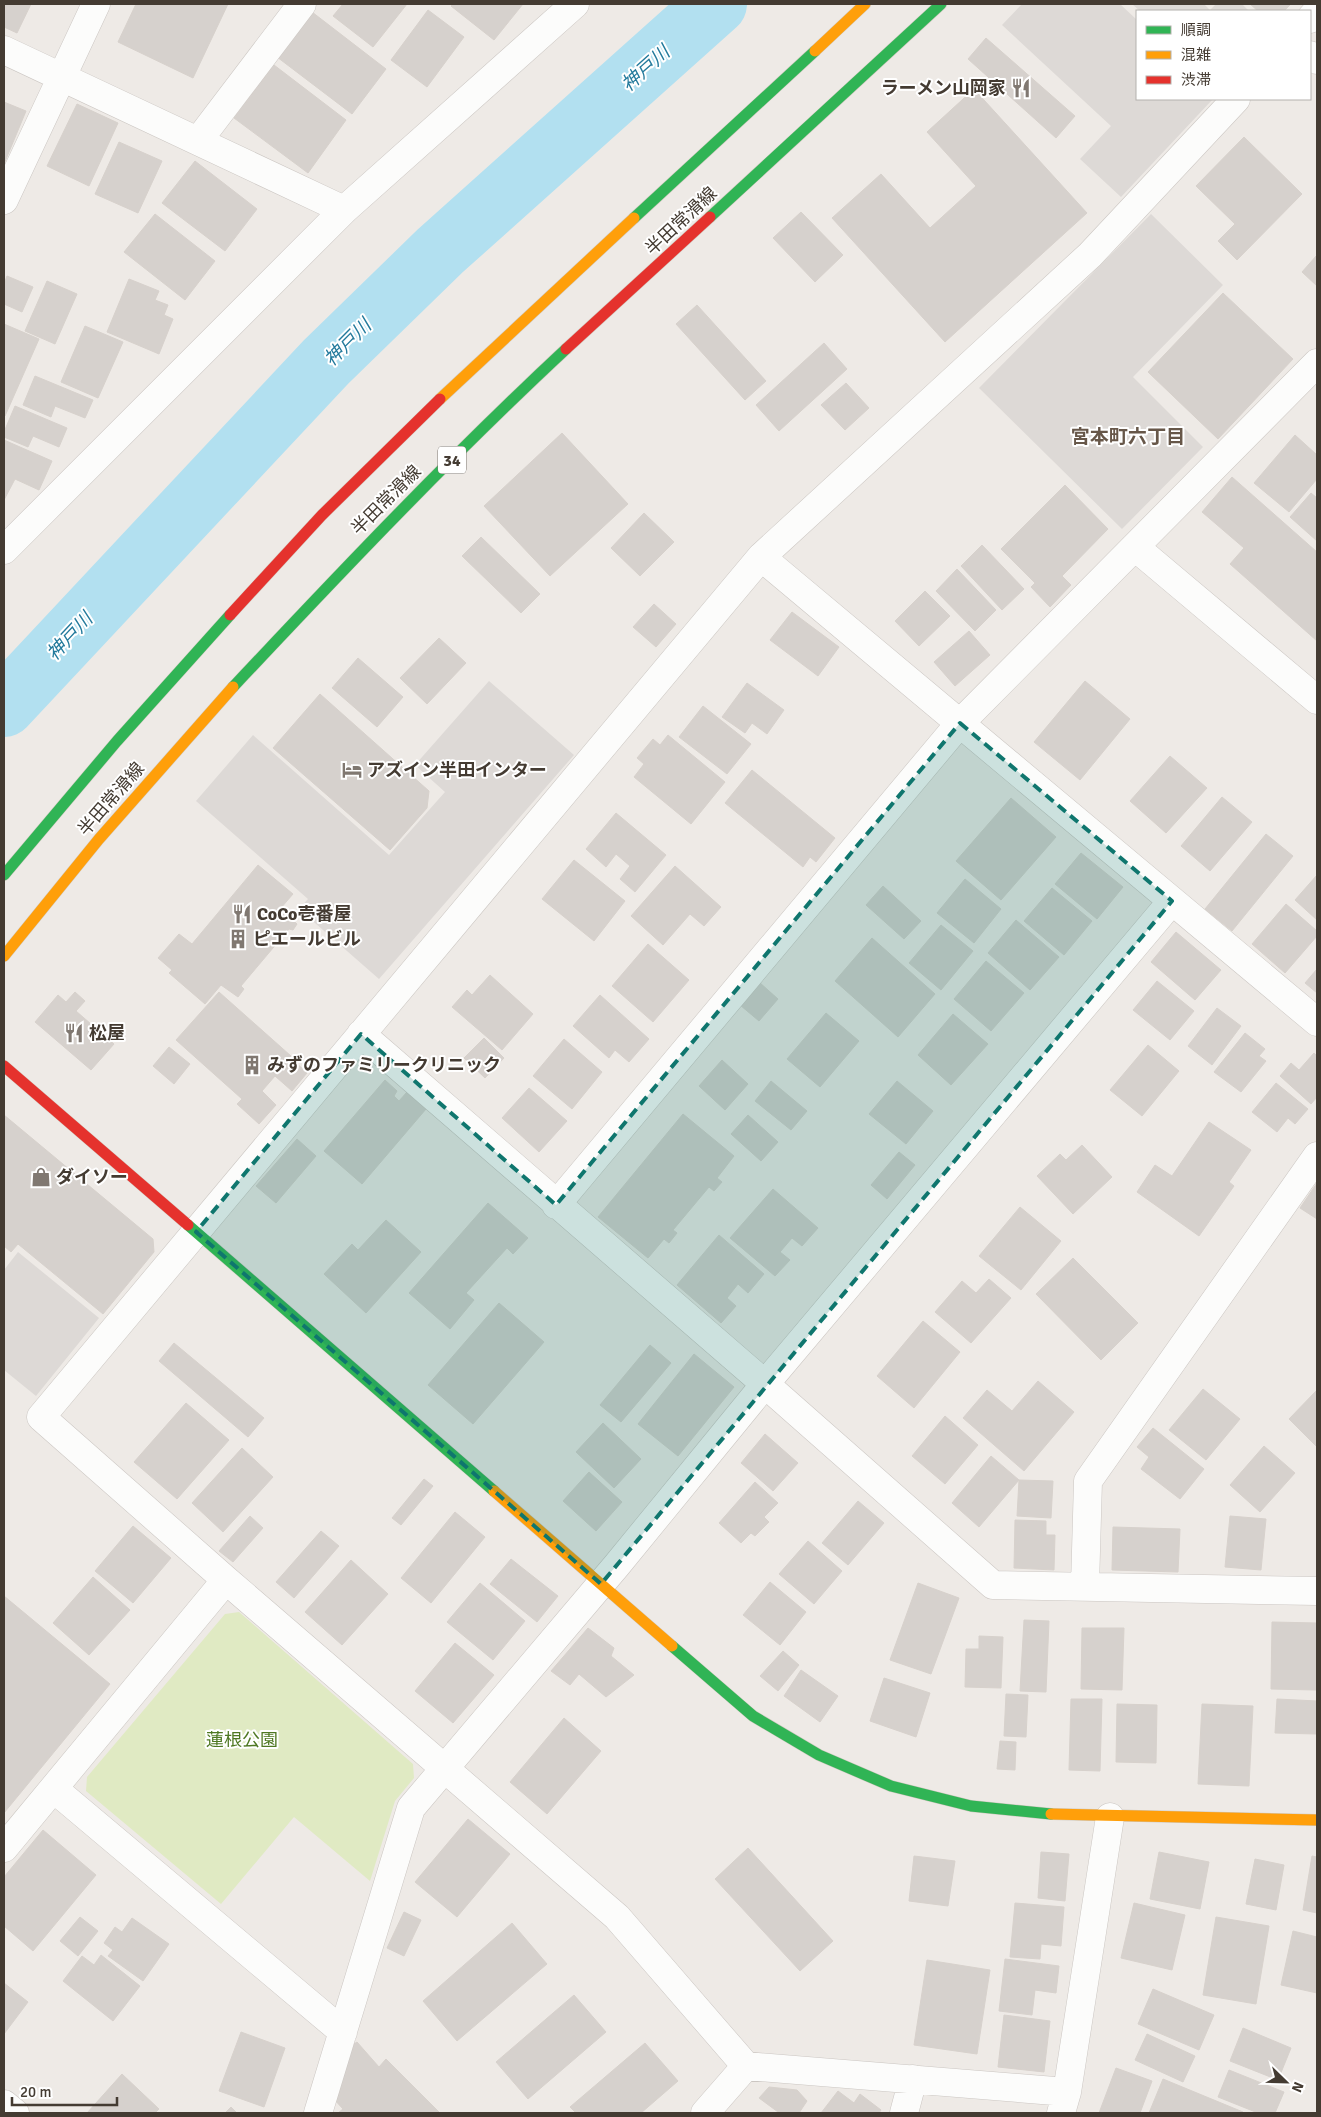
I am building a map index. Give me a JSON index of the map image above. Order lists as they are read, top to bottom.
{
  "streets": {
    "main road": ["半田常滑線", "34"]
  },
  "districts": ["宮本町六丁目"],
  "water": ["神戸川"],
  "parks": ["蓮根公園"],
  "places": {
    "restaurant": ["ラーメン山岡家", "CoCo壱番屋", "松屋"],
    "hotel": ["アズイン半田インター"],
    "building": ["ピエールビル", "みずのファミリークリニック"],
    "shop": ["ダイソー"]
  },
  "legend": ["順調", "混雑", "渋滞"],
  "scale_bar": "20 m",
  "north": "bottom right"
}
